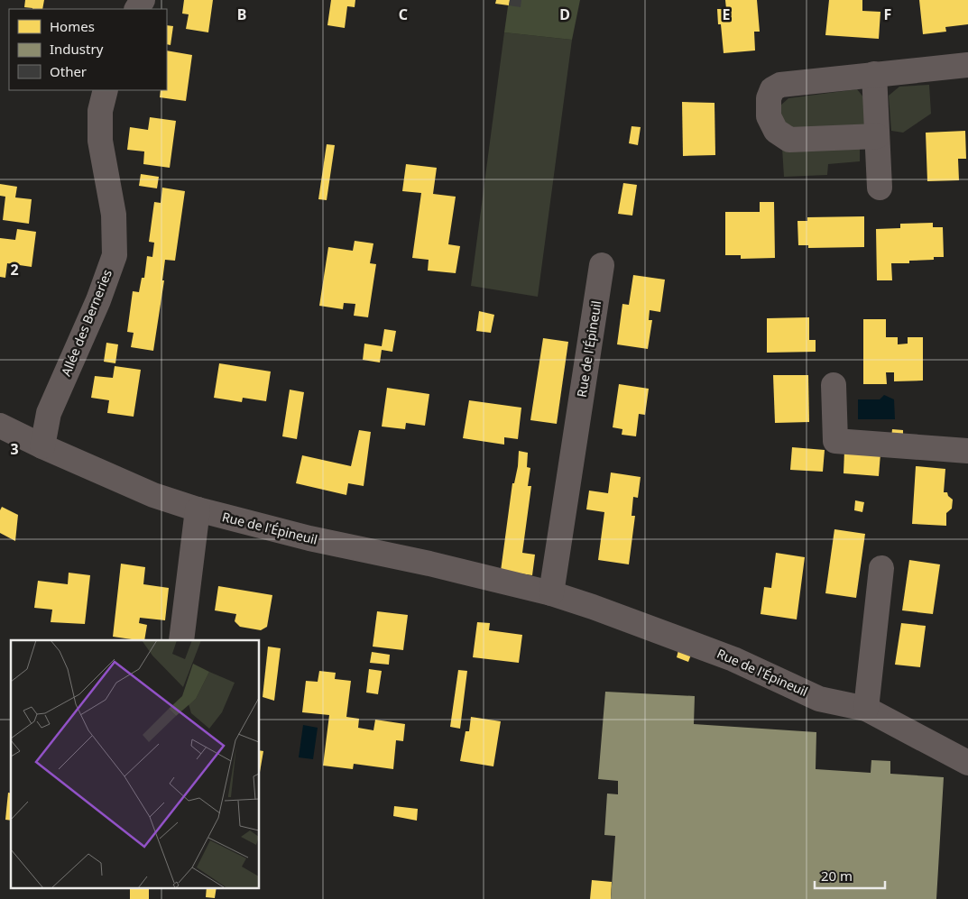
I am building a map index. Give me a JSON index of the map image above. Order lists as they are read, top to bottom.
{
  "streets": {
    "street": ["Allée des Berneries", "Rue de l'Épineuil"]
  },
  "crossings": [
    ["Allée des Berneries", "Rue de l'Épineuil"]
  ],
  "legend": ["Homes", "Industry", "Other"],
  "scale_bar": "20 m",
  "grid": {
    "columns": [
      "B",
      "C",
      "D",
      "E",
      "F"
    ],
    "rows": ["2", "3"]
  }
}
